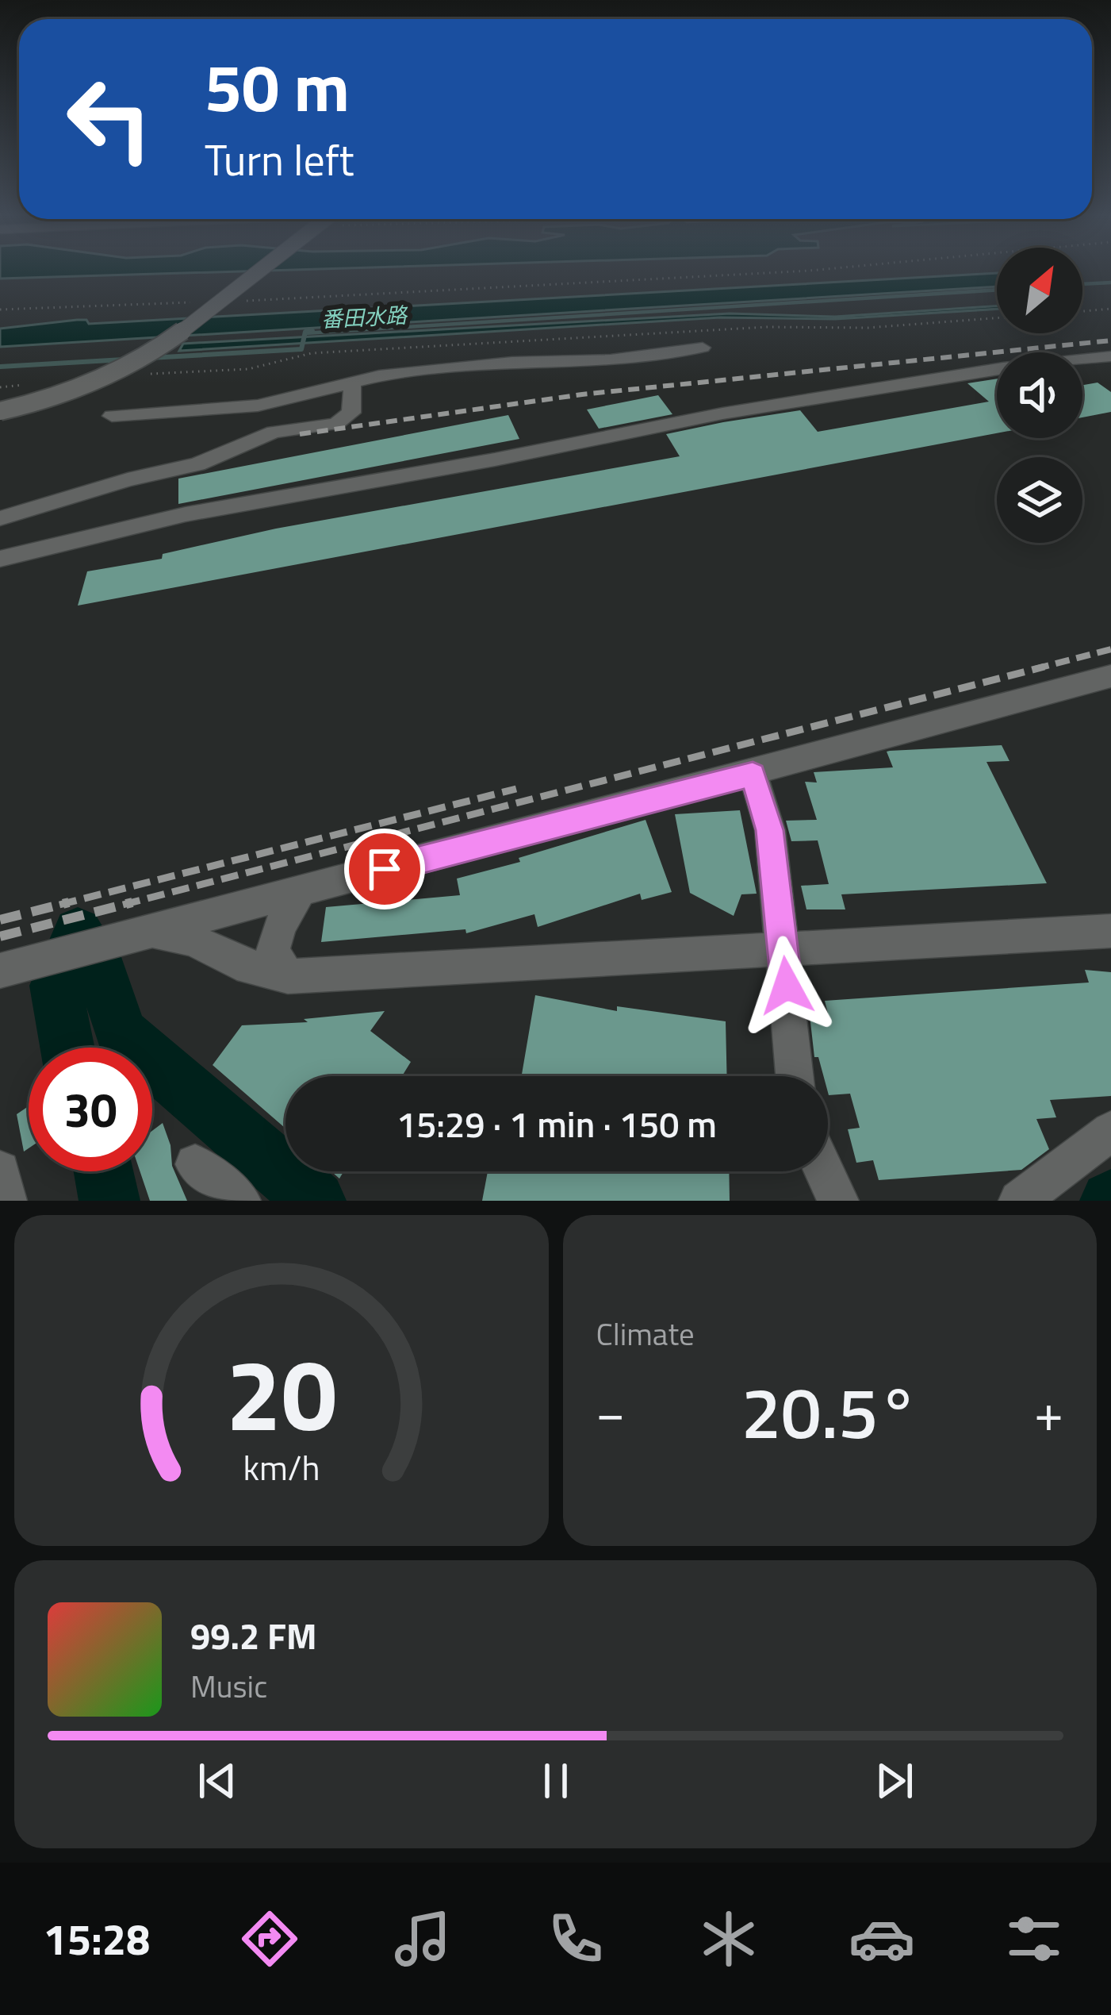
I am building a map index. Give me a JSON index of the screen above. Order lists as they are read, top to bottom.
{
  "water": ["番田水路"],
  "north": "top right",
  "page": {
    "turn": ["50 m", "Turn left"],
    "limit": "30",
    "trip": "15:29 · 1 min · 150 m",
    "tile": "Climate",
    "heat": ["−", "20.5°", "+"],
    "song": ["99.2 FM", "Music"],
    "tabs": "15:28",
    "gauge": ["20", "km/h"]
  }
}
